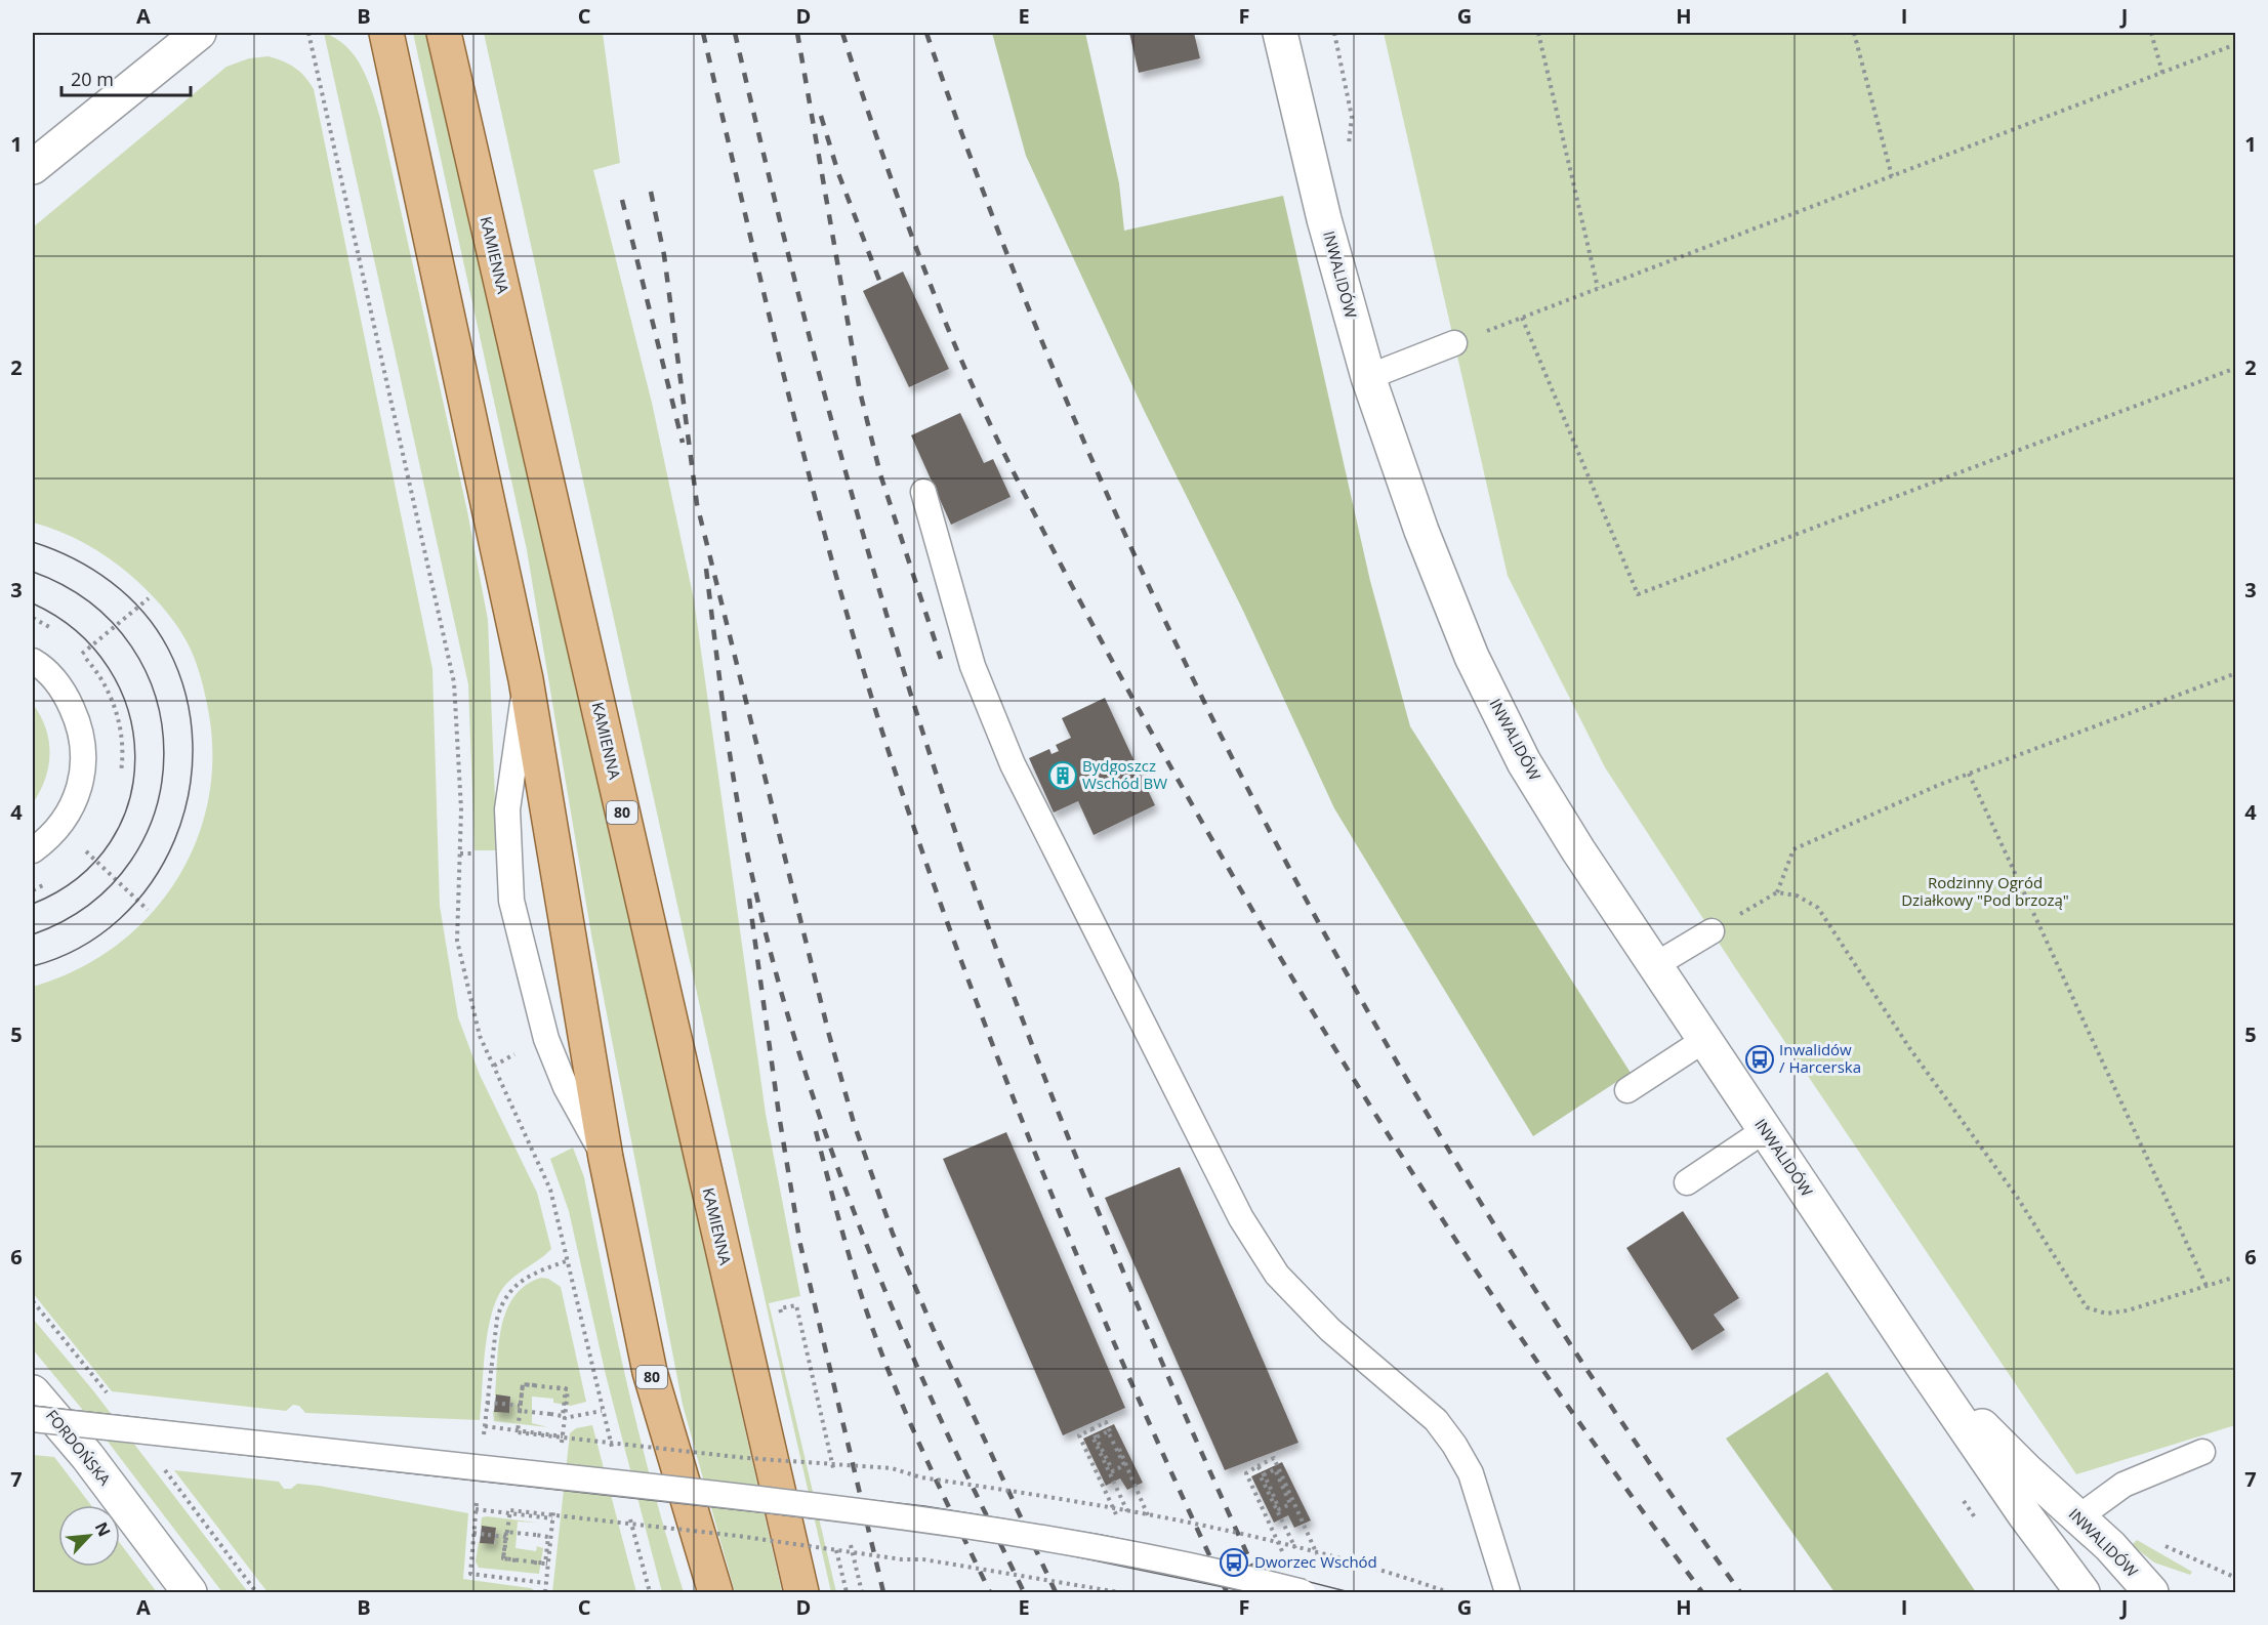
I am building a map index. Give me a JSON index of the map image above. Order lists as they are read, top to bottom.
{
  "streets": {
    "main road": ["KAMIENNA", "80"],
    "street": ["INWALIDÓW", "FORDOŃSKA"]
  },
  "parks": ["Rodzinny Ogród Działkowy \"Pod brzozą\""],
  "places": {
    "building": ["Bydgoszcz Wschód BW"],
    "bus stop": ["Inwalidów / Harcerska", "Dworzec Wschód"]
  },
  "scale_bar": "20 m",
  "north": "top right",
  "grid": {
    "columns": [
      "A",
      "B",
      "C",
      "D",
      "E",
      "F",
      "G",
      "H",
      "I",
      "J"
    ],
    "rows": [
      "1",
      "2",
      "3",
      "4",
      "5",
      "6",
      "7"
    ]
  }
}
